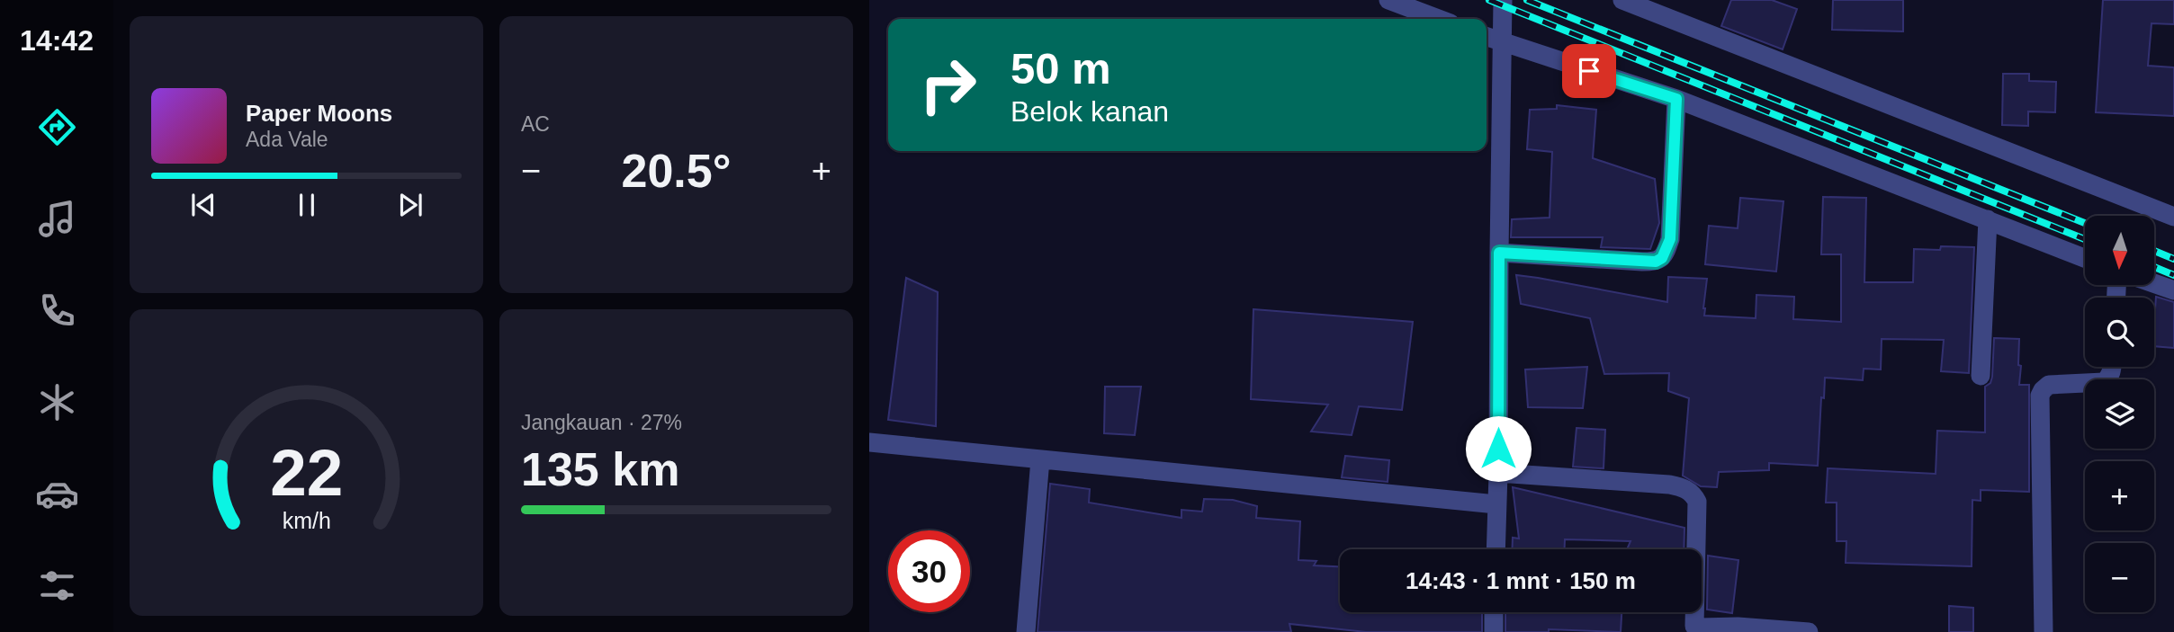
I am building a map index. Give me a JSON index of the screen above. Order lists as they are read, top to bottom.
{
  "north": "bottom",
  "page": {
    "tabs": "14:42",
    "tile": [
      "AC",
      ["Jangkauan · 27%", "135 km"]
    ],
    "turn": ["50 m", "Belok kanan"],
    "song": ["Paper Moons", "Ada Vale"],
    "heat": ["−", "20.5°", "+"],
    "map_buttons": ["+", "−"],
    "limit": "30",
    "trip": "14:43 · 1 mnt · 150 m",
    "gauge": ["22", "km/h"]
  }
}
